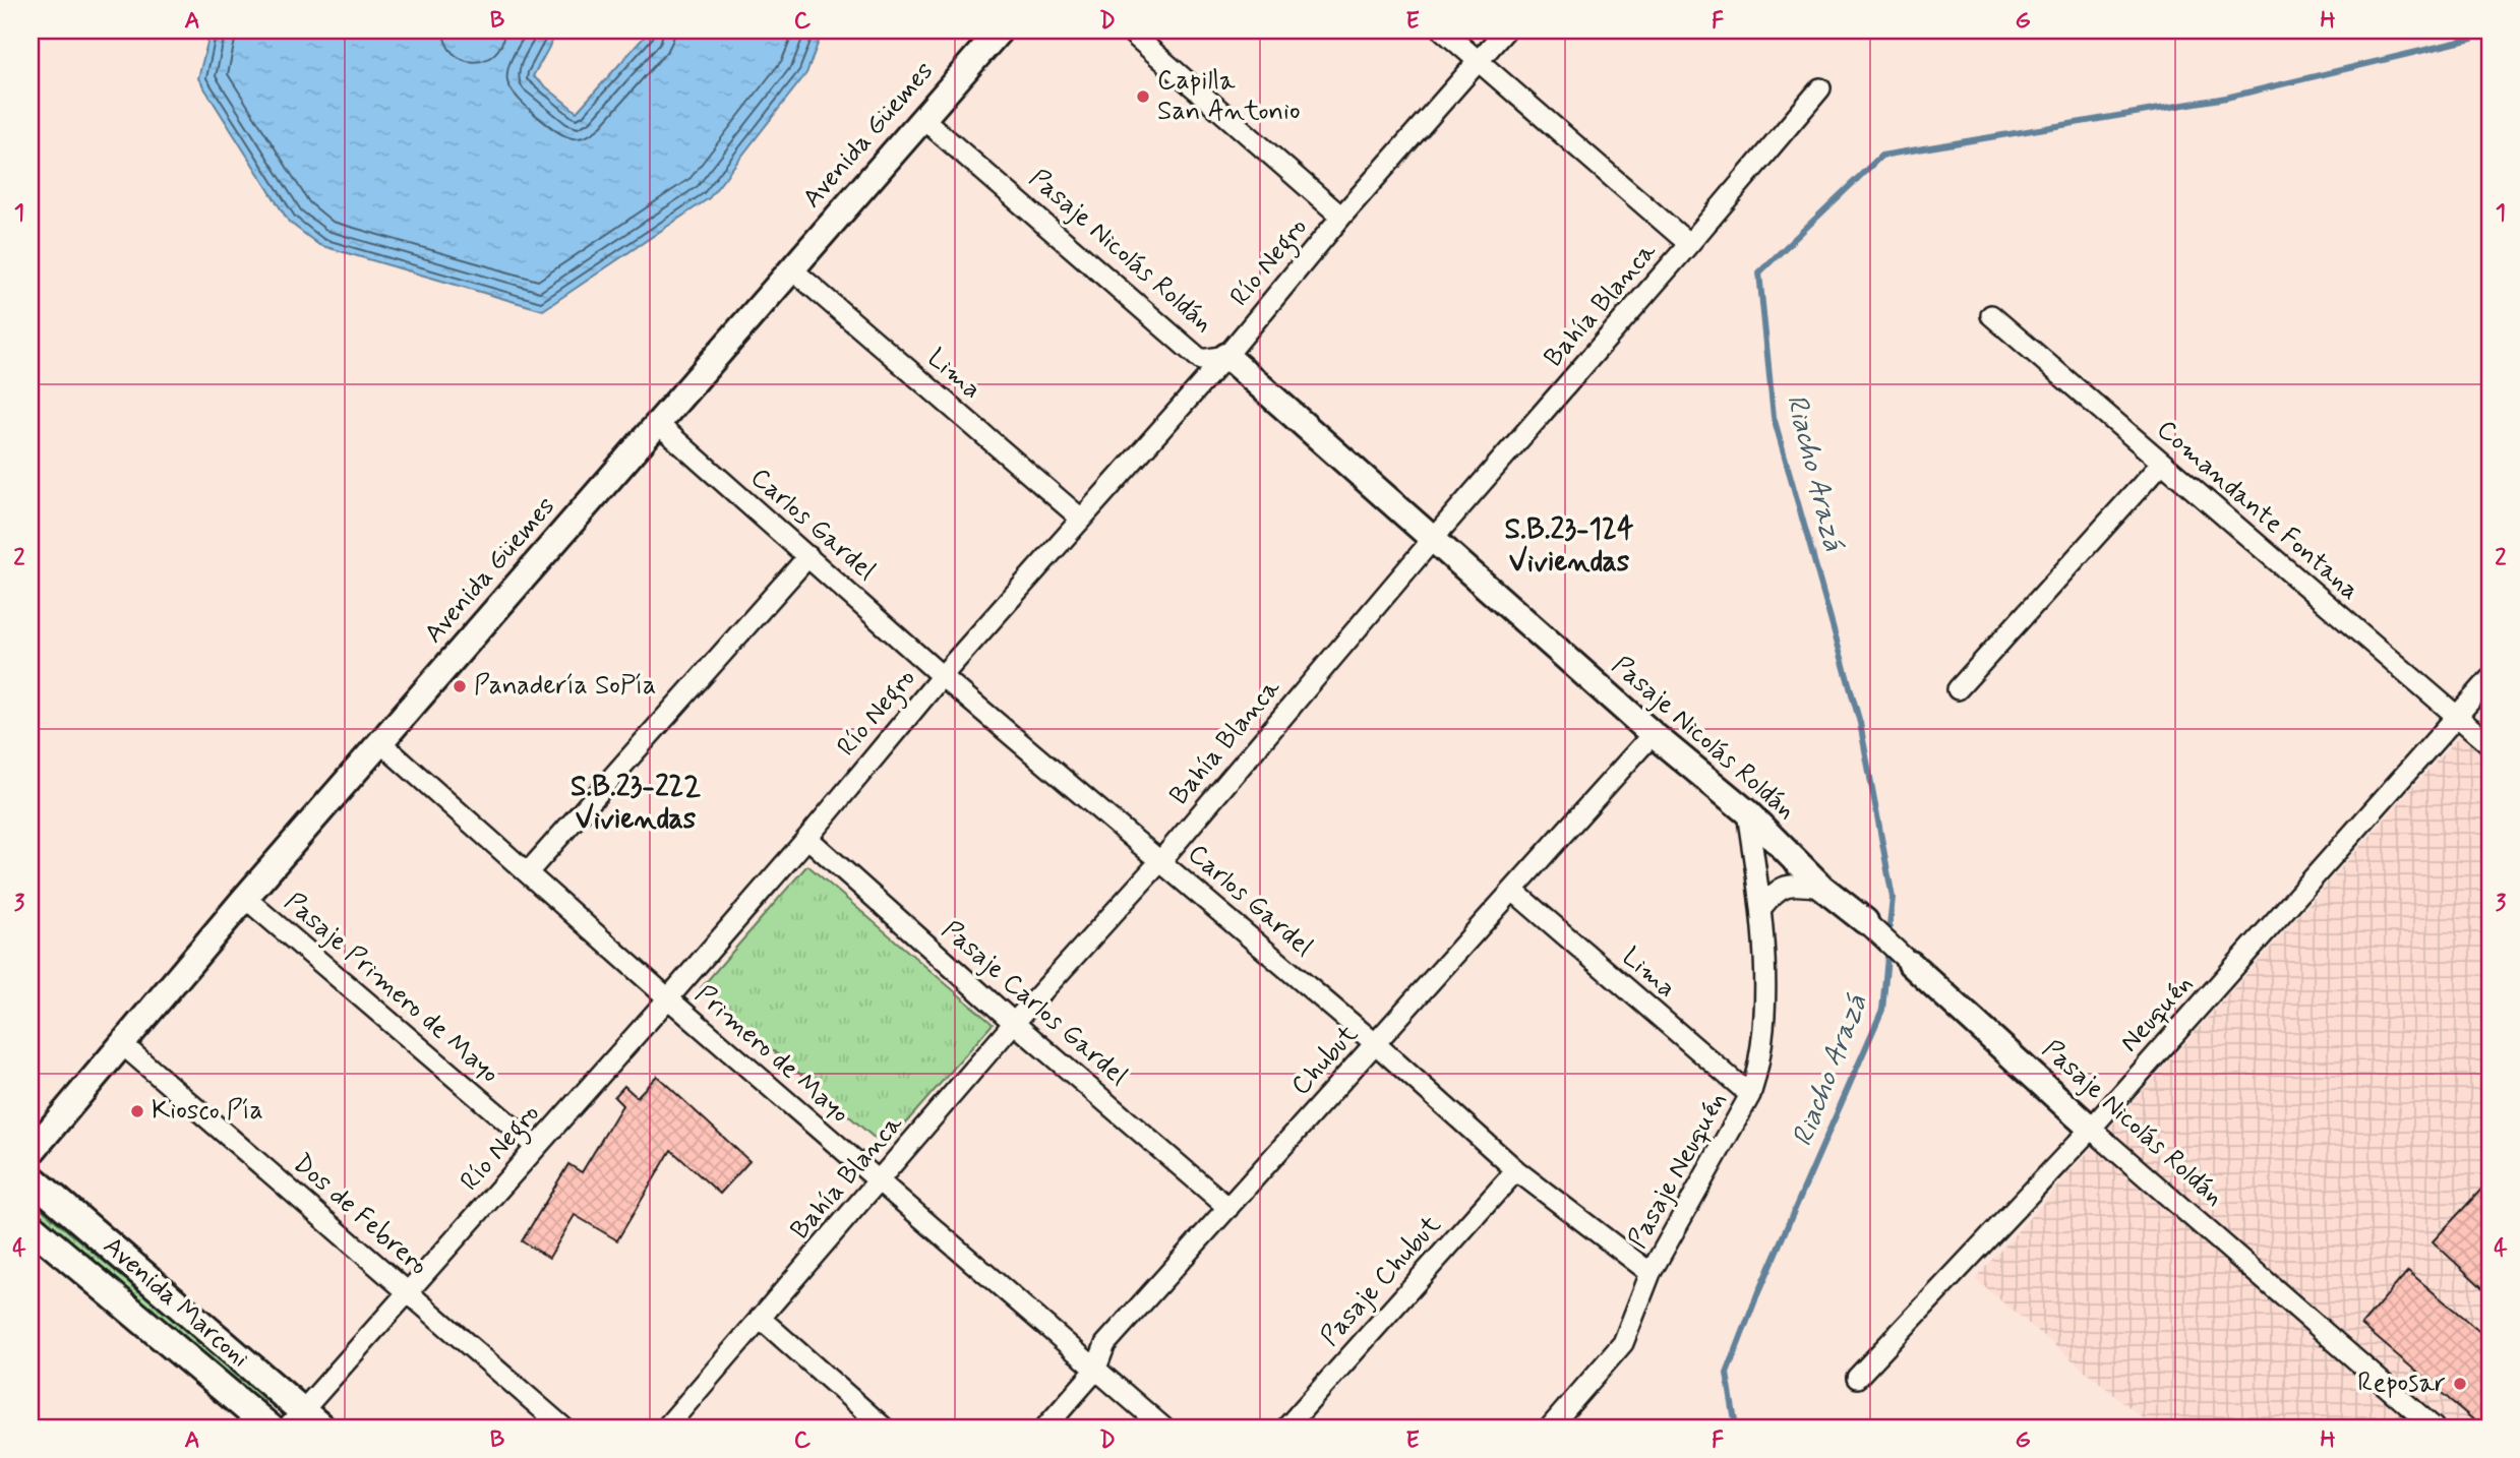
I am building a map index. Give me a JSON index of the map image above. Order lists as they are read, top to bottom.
{
  "streets": {
    "main road": ["Avenida Marconi"],
    "street": [
      "Avenida Güemes",
      "Pasaje Nicolás Roldán",
      "Río Negro",
      "Bahía Blanca",
      "Lima",
      "Comandante Fontana",
      "Carlos Gardel",
      "Pasaje Primero de Mayo",
      "Pasaje Carlos Gardel",
      "Neuquén",
      "Primero de Mayo",
      "Chubut",
      "Pasaje Neuquén",
      "Dos de Febrero",
      "Pasaje Chubut"
    ]
  },
  "crossings": [
    ["Avenida Güemes", "Pasaje Nicolás Roldán"],
    ["Avenida Güemes", "Lima"],
    ["Avenida Güemes", "Carlos Gardel"],
    ["Avenida Güemes", "Pasaje Primero de Mayo"],
    ["Avenida Güemes", "Primero de Mayo"],
    ["Avenida Güemes", "Dos de Febrero"],
    ["Pasaje Nicolás Roldán", "Río Negro"],
    ["Pasaje Nicolás Roldán", "Bahía Blanca"],
    ["Pasaje Nicolás Roldán", "Neuquén"],
    ["Pasaje Nicolás Roldán", "Chubut"],
    ["Pasaje Nicolás Roldán", "Pasaje Neuquén"],
    ["Río Negro", "Lima"],
    ["Río Negro", "Carlos Gardel"],
    ["Río Negro", "Pasaje Primero de Mayo"],
    ["Río Negro", "Pasaje Carlos Gardel"],
    ["Río Negro", "Primero de Mayo"],
    ["Río Negro", "Dos de Febrero"],
    ["Río Negro", "Avenida Marconi"],
    ["Bahía Blanca", "Carlos Gardel"],
    ["Bahía Blanca", "Pasaje Carlos Gardel"],
    ["Bahía Blanca", "Primero de Mayo"],
    ["Lima", "Chubut"],
    ["Lima", "Pasaje Neuquén"],
    ["Comandante Fontana", "Neuquén"],
    ["Carlos Gardel", "Chubut"],
    ["Carlos Gardel", "Pasaje Neuquén"],
    ["Carlos Gardel", "Pasaje Chubut"],
    ["Pasaje Carlos Gardel", "Chubut"],
    ["Primero de Mayo", "Chubut"]
  ],
  "districts": ["S.B.23-124 Viviendas", "S.B.23-222 Viviendas"],
  "water": ["Riacho Arazá"],
  "places": [
    "Capilla San Antonio",
    "Panadería SoPía",
    "Kiosco Pía",
    "Reposar"
  ],
  "grid": {
    "columns": [
      "A",
      "B",
      "C",
      "D",
      "E",
      "F",
      "G",
      "H"
    ],
    "rows": [
      "1",
      "2",
      "3",
      "4"
    ]
  }
}
